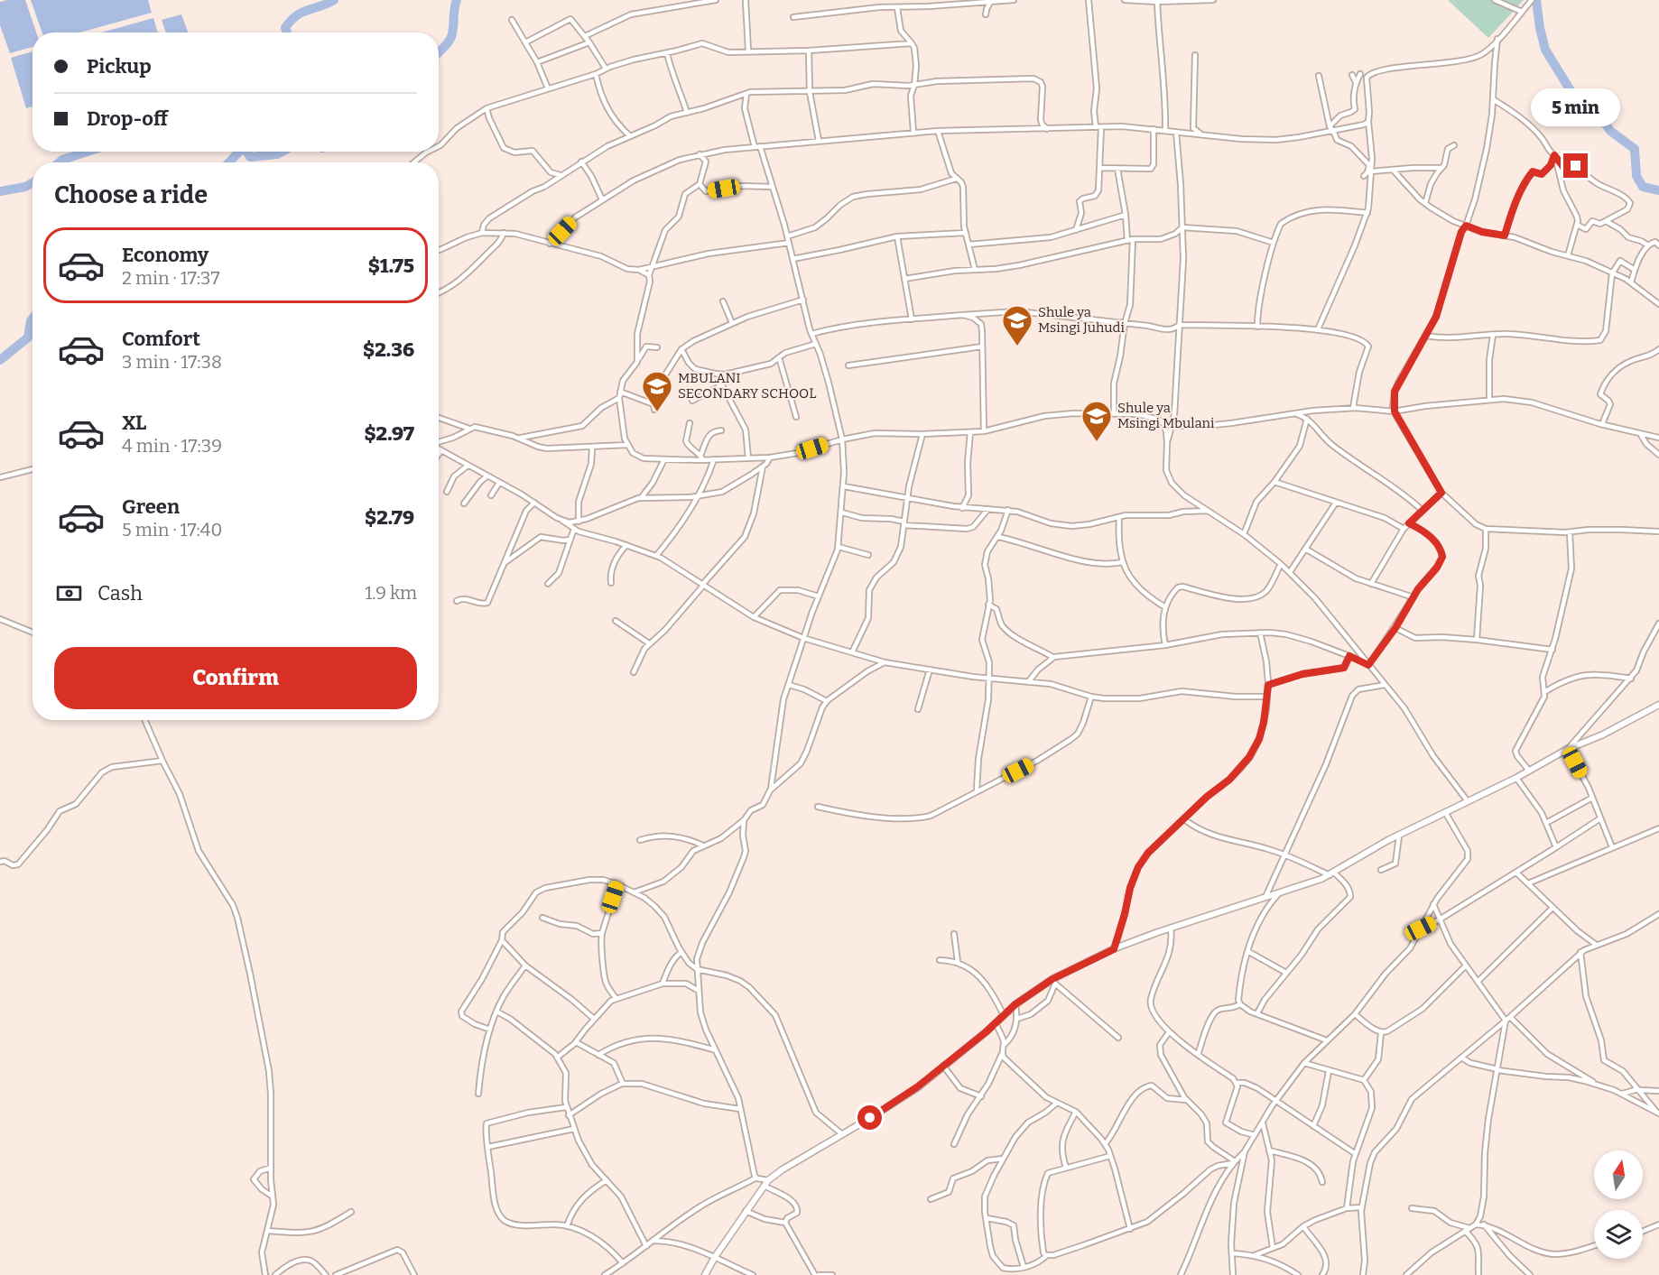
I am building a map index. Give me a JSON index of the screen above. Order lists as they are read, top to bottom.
{
  "places": {
    "school or university": ["Shule ya Msingi Juhudi", "MBULANI SECONDARY SCHOOL", "Shule ya Msingi Mbulani"]
  },
  "north": "top",
  "page": {
    "banner": ["Pickup", "Drop-off"],
    "bubble": "5 min",
    "heading": "Choose a ride",
    "list": [
      {
        "name": "Economy",
        "note": "2 min · 17:37",
        "value": "$1.75"
      },
      {
        "name": "Comfort",
        "note": "3 min · 17:38",
        "value": "$2.36"
      },
      {
        "name": "XL",
        "note": "4 min · 17:39",
        "value": "$2.97"
      },
      {
        "name": "Green",
        "note": "5 min · 17:40",
        "value": "$2.79"
      }
    ],
    "pay": ["Cash", "1.9 km"],
    "buttons": "Confirm"
  }
}
